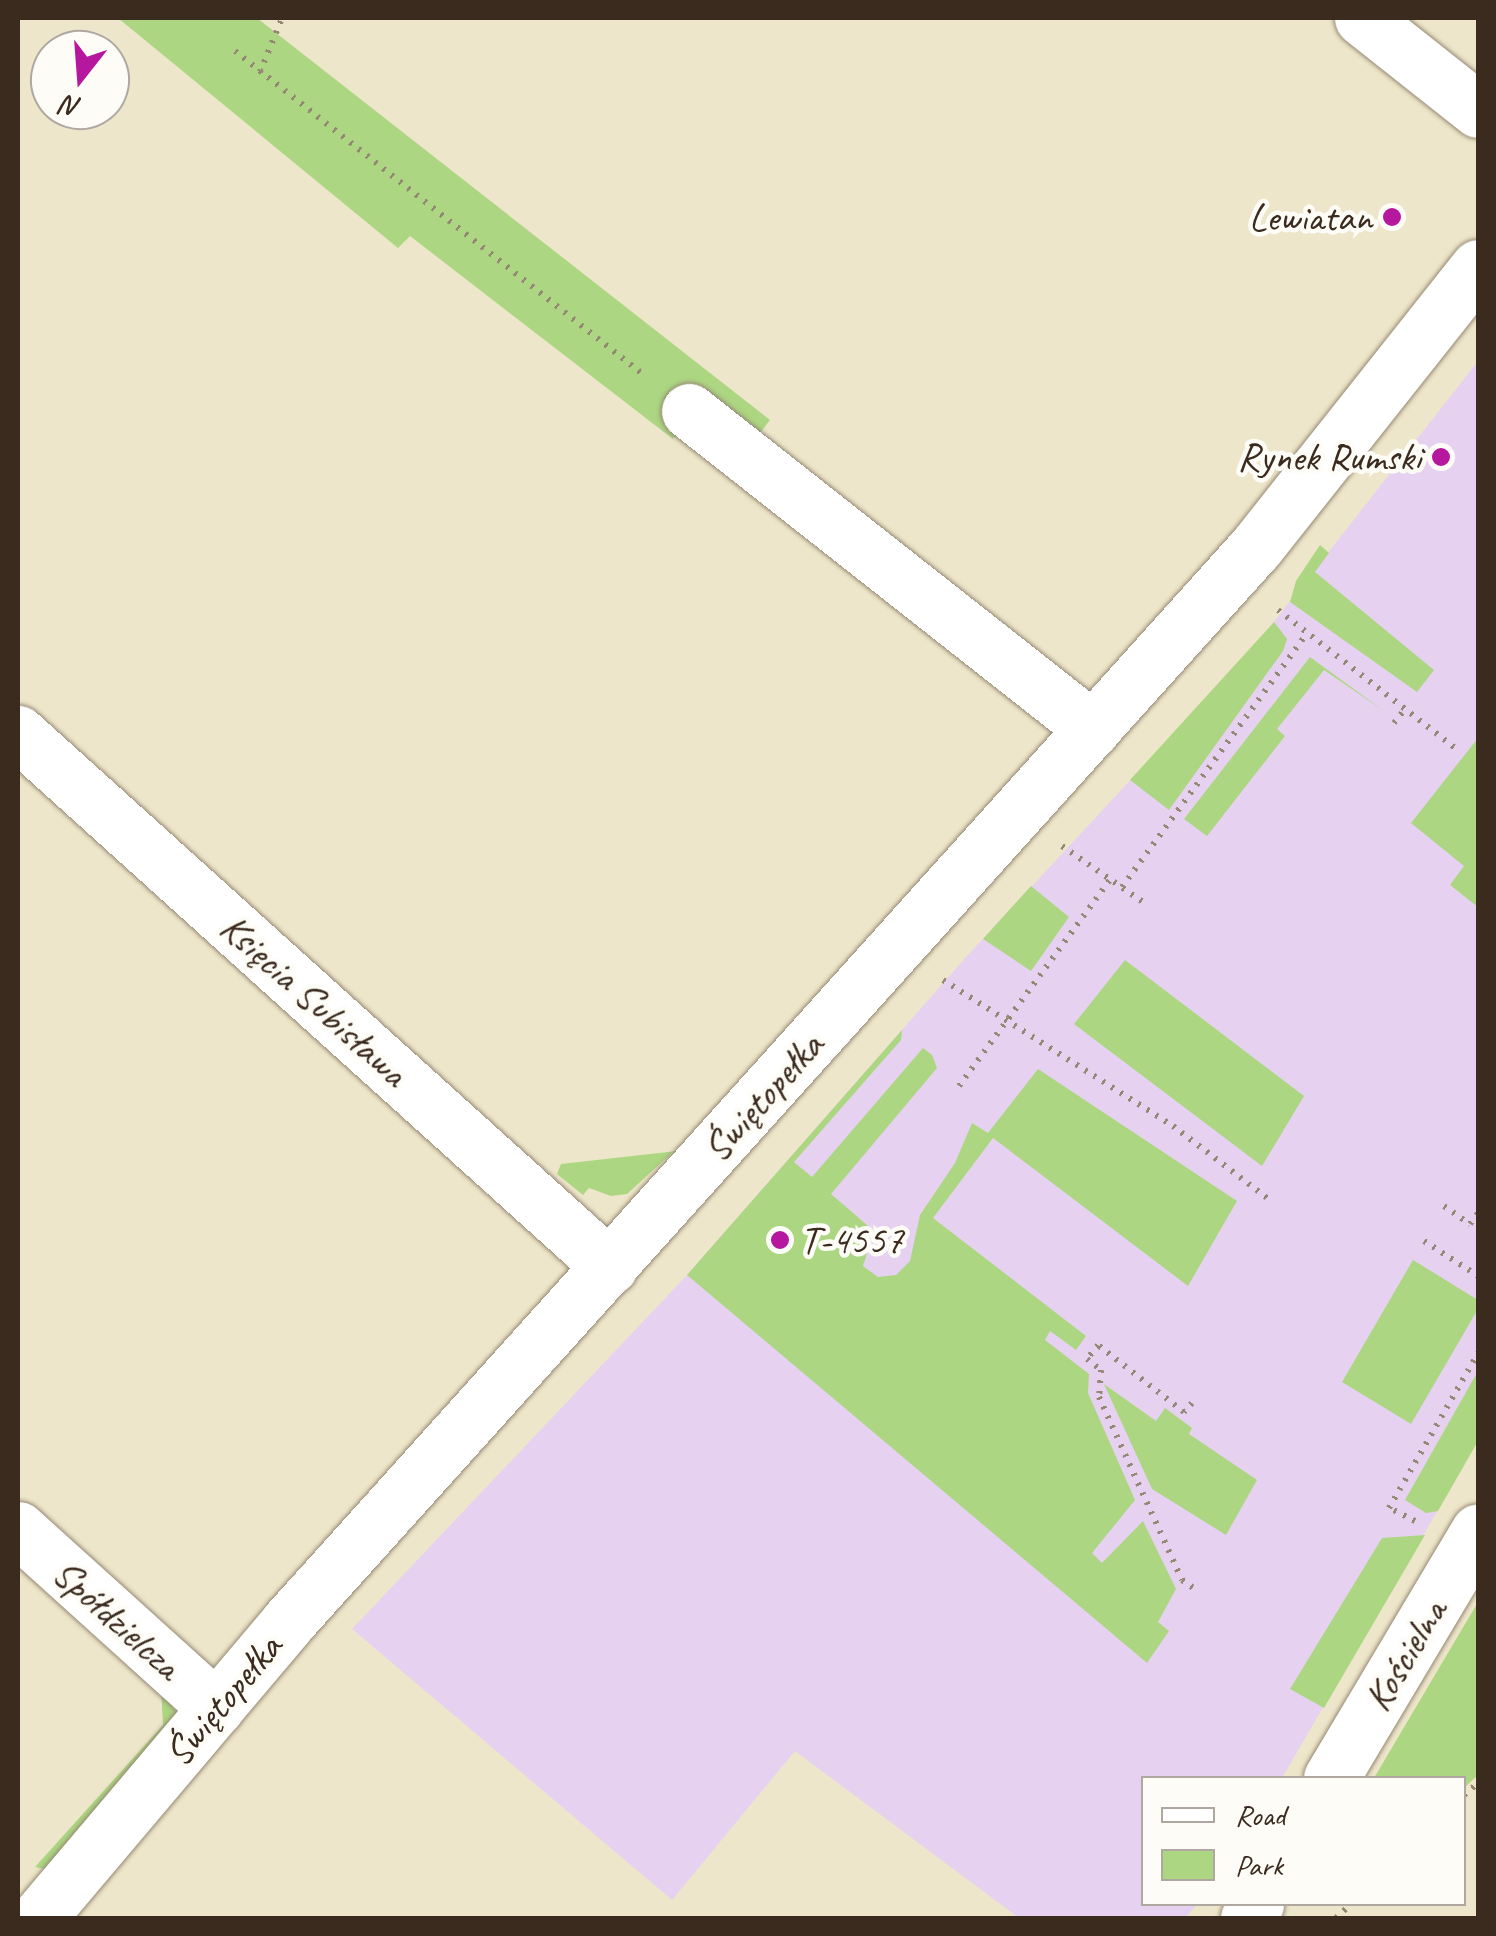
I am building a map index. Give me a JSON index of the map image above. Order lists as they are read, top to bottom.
{
  "streets": {
    "street": [
      "Księcia Subisława",
      "Świętopełka",
      "Spółdzielcza",
      "Kościelna"
    ]
  },
  "crossings": [
    ["Księcia Subisława", "Świętopełka"],
    ["Świętopełka", "Spółdzielcza"]
  ],
  "places": ["Lewiatan", "Rynek Rumski", "T-4557"],
  "legend": ["Road", "Park"],
  "north": "bottom"
}
